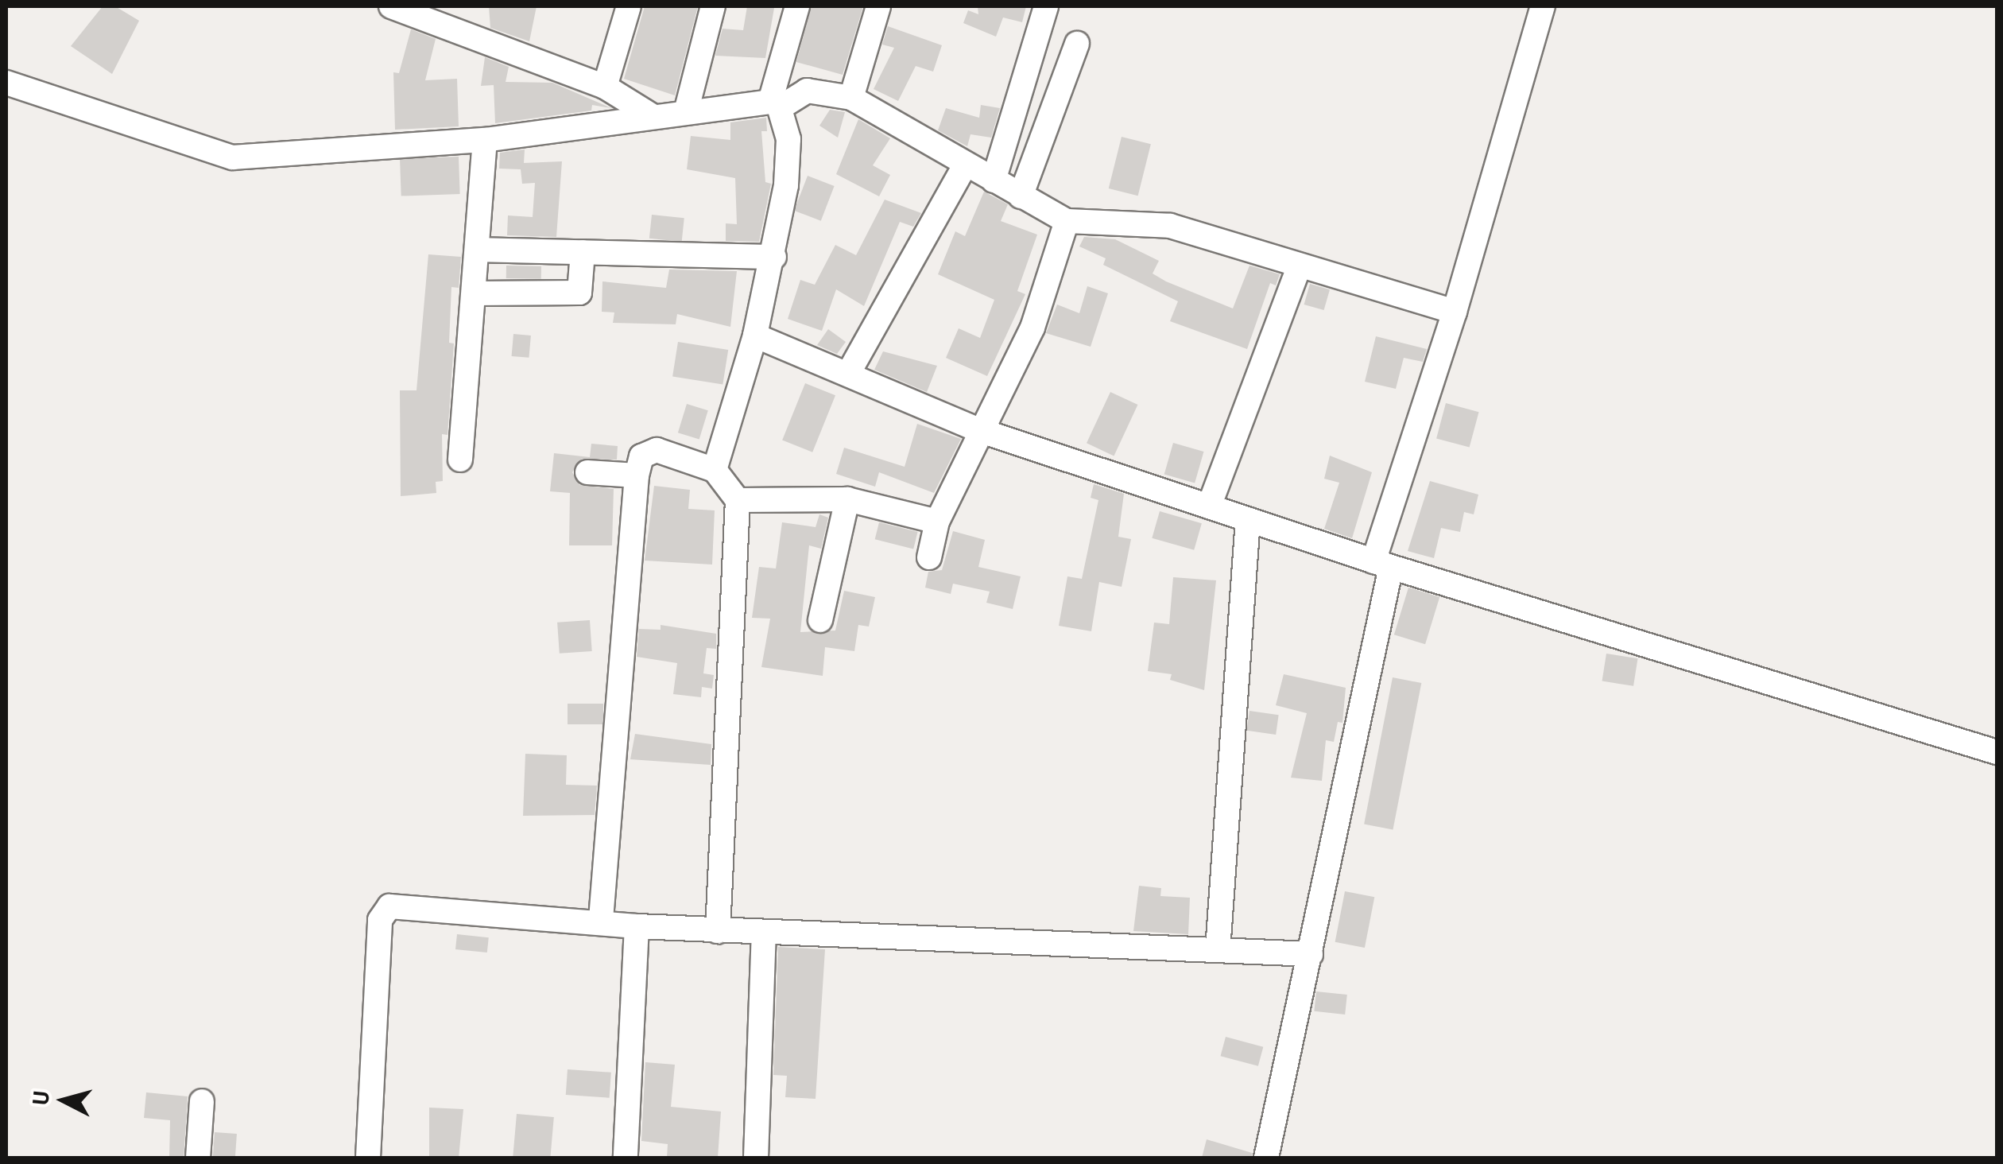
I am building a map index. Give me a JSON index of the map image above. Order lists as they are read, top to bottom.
{
  "north": "left"
}
